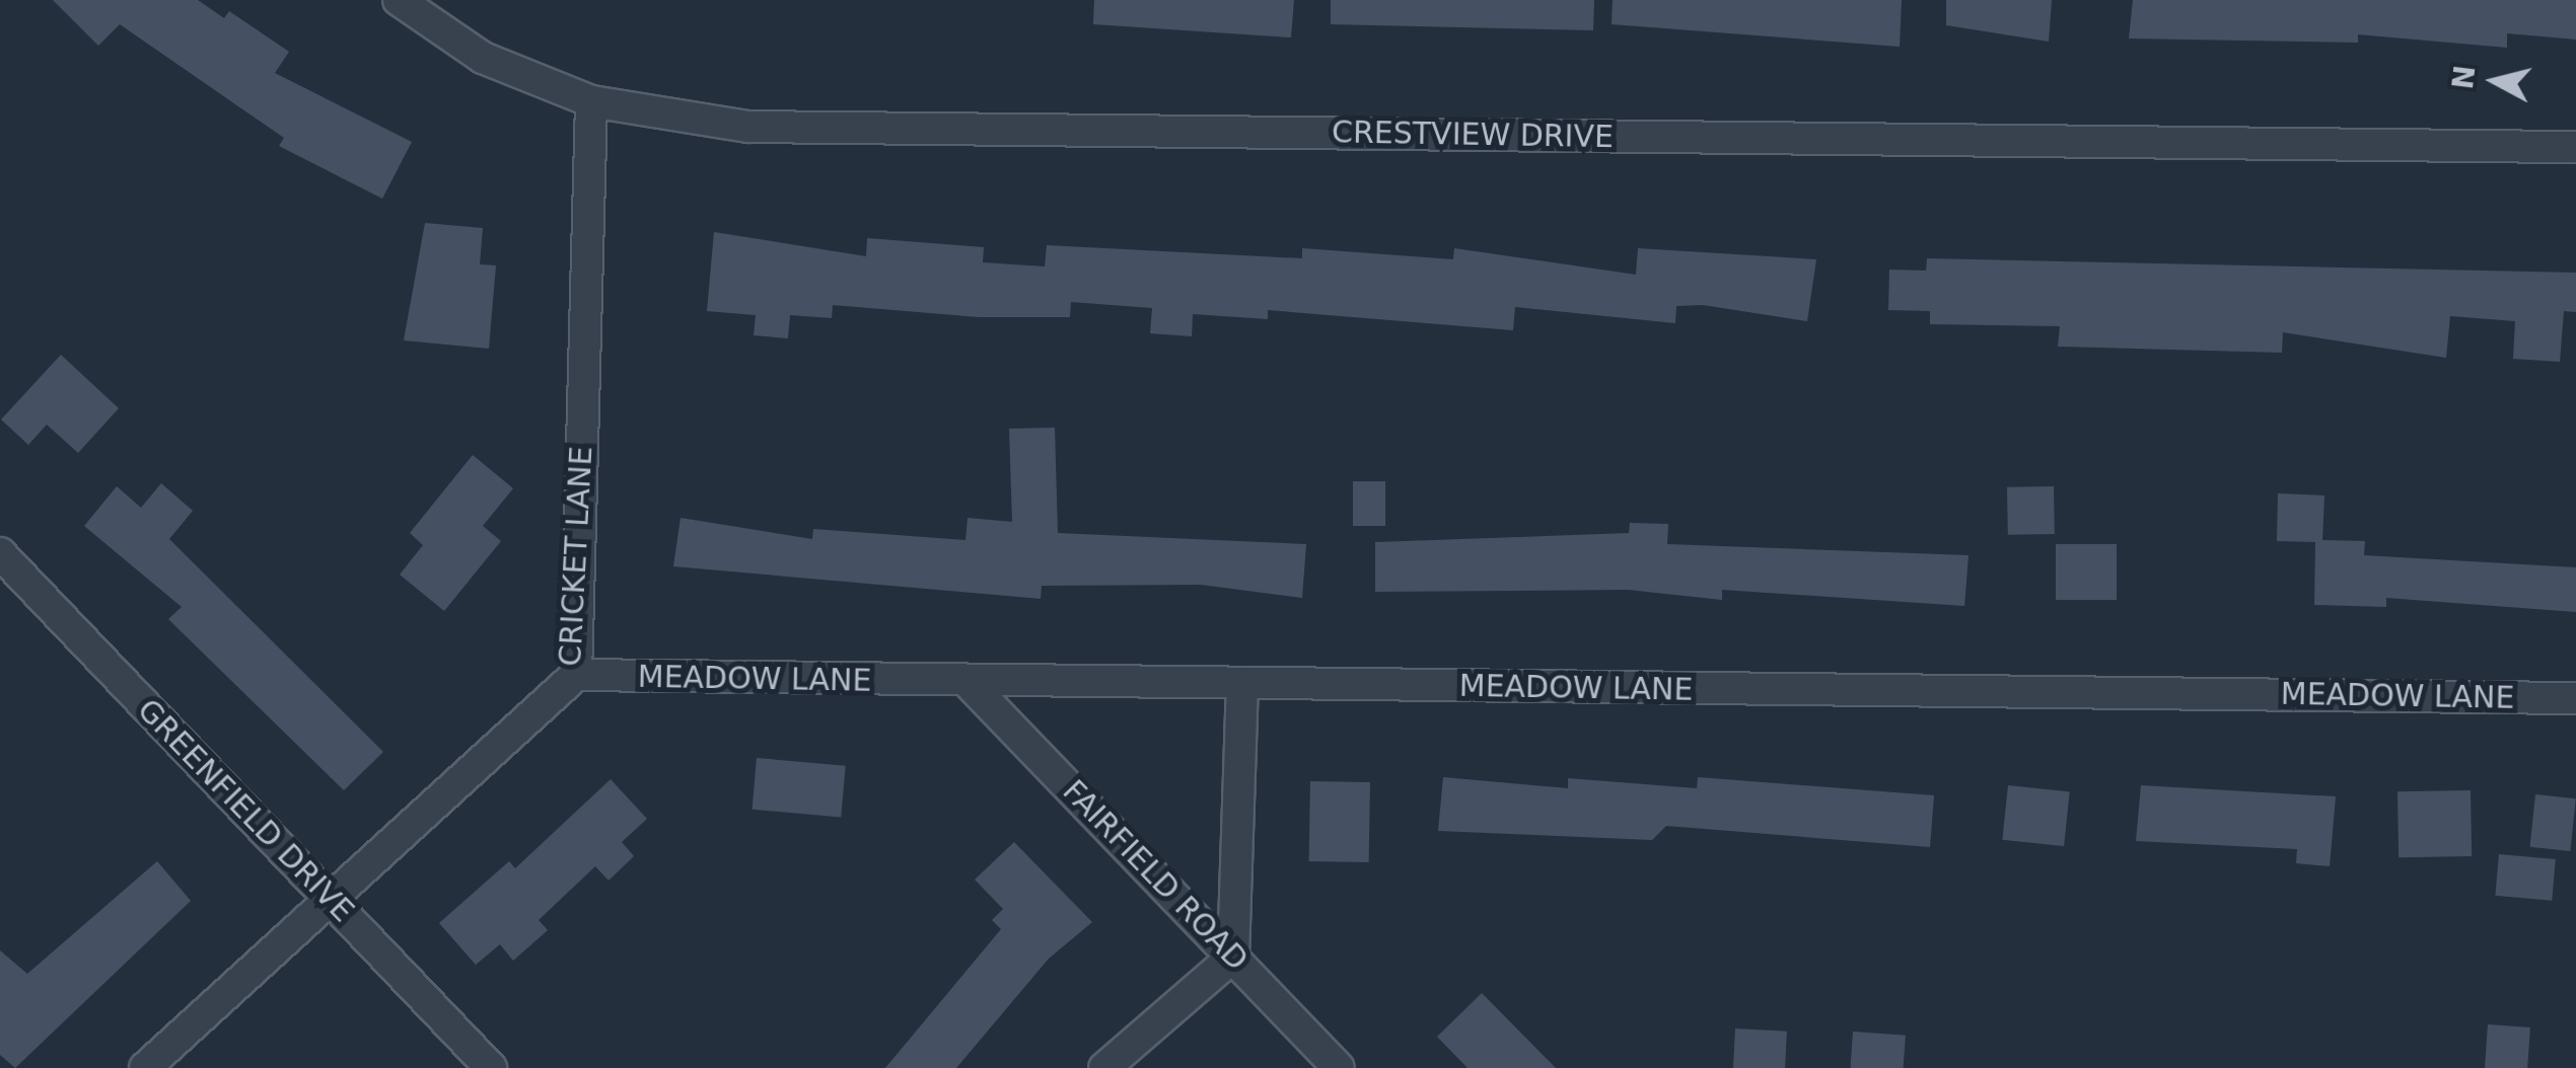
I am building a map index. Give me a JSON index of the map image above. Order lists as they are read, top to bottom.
{
  "streets": {
    "street": [
      "CRESTVIEW DRIVE",
      "CRICKET LANE",
      "MEADOW LANE",
      "GREENFIELD DRIVE",
      "FAIRFIELD ROAD"
    ]
  },
  "crossings": [
    ["CRESTVIEW DRIVE", "CRICKET LANE"],
    ["CRICKET LANE", "MEADOW LANE"],
    ["CRICKET LANE", "GREENFIELD DRIVE"],
    ["MEADOW LANE", "FAIRFIELD ROAD"]
  ],
  "north": "left"
}
